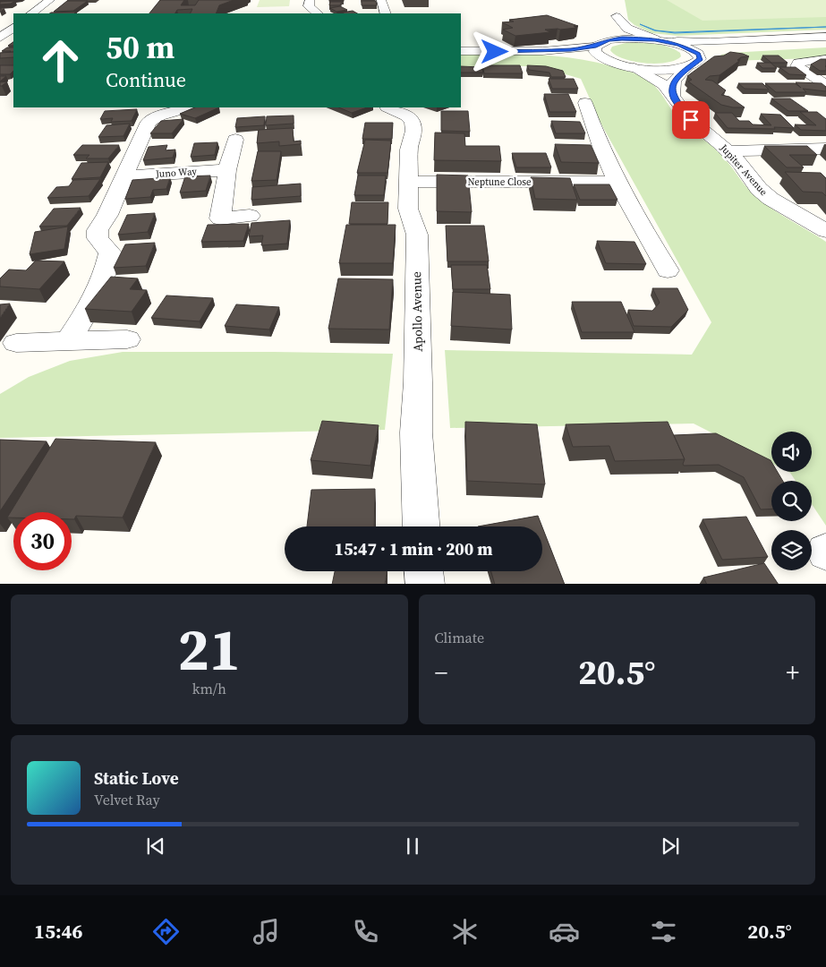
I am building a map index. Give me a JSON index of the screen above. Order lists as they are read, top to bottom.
{
  "streets": {
    "street": [
      "Jupiter Avenue",
      "Juno Way",
      "Neptune Close",
      "Apollo Avenue"
    ]
  },
  "crossings": [
    ["Neptune Close", "Apollo Avenue"]
  ],
  "page": {
    "turn": ["50 m", "Continue"],
    "limit": "30",
    "trip": "15:47 · 1 min · 200 m",
    "tile": [
      ["21", "km/h"],
      "Climate"
    ],
    "heat": ["−", "20.5°", "+"],
    "song": ["Static Love", "Velvet Ray"],
    "tabs": ["15:46", "20.5°"]
  }
}
